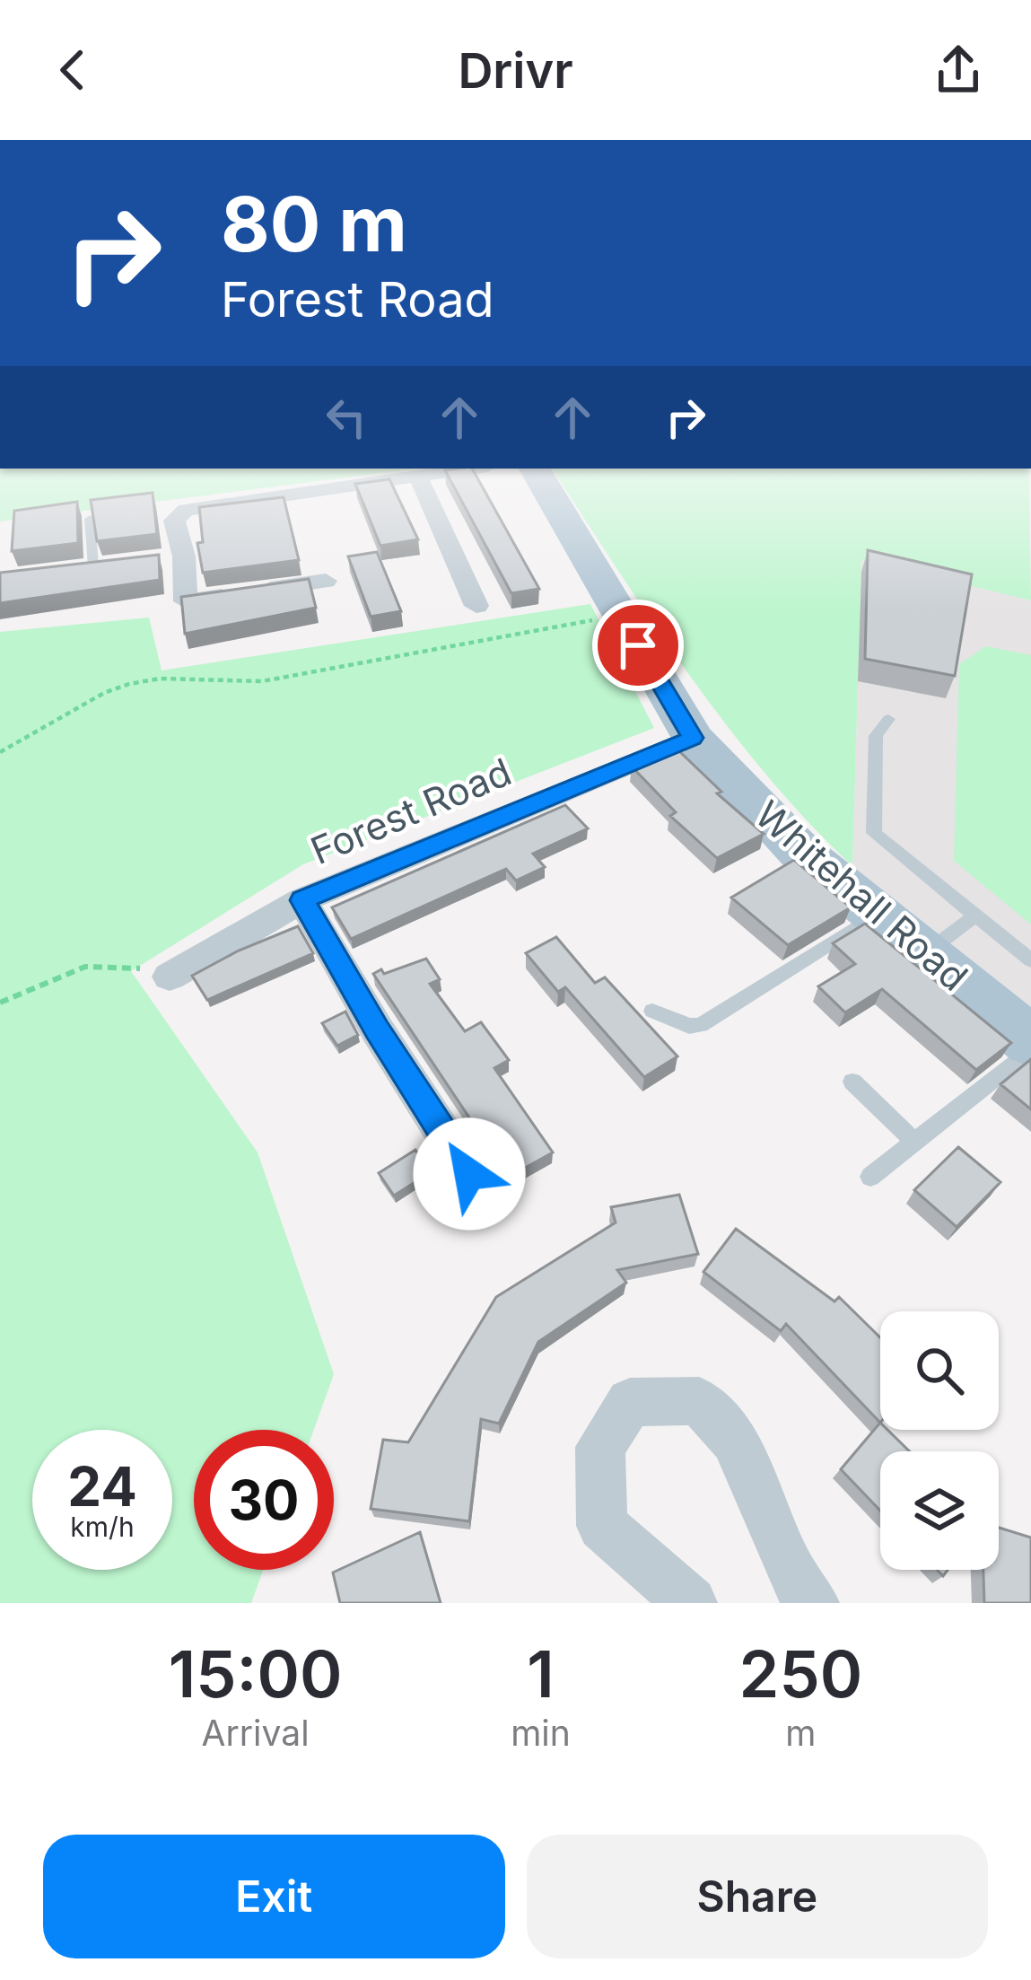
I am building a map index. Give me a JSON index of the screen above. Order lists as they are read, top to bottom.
{
  "streets": {
    "main road": ["Whitehall Road"],
    "street": ["Forest Road"]
  },
  "crossings": [
    ["Forest Road", "Whitehall Road"]
  ],
  "page": {
    "header": "Drivr",
    "turn": ["80 m", "Forest Road"],
    "speed": "24 km/h",
    "limit": "30",
    "eta": [
      "15:00",
      "Arrival",
      "1",
      "min",
      "250",
      "m"
    ],
    "buttons": ["Exit", "Share"]
  }
}
